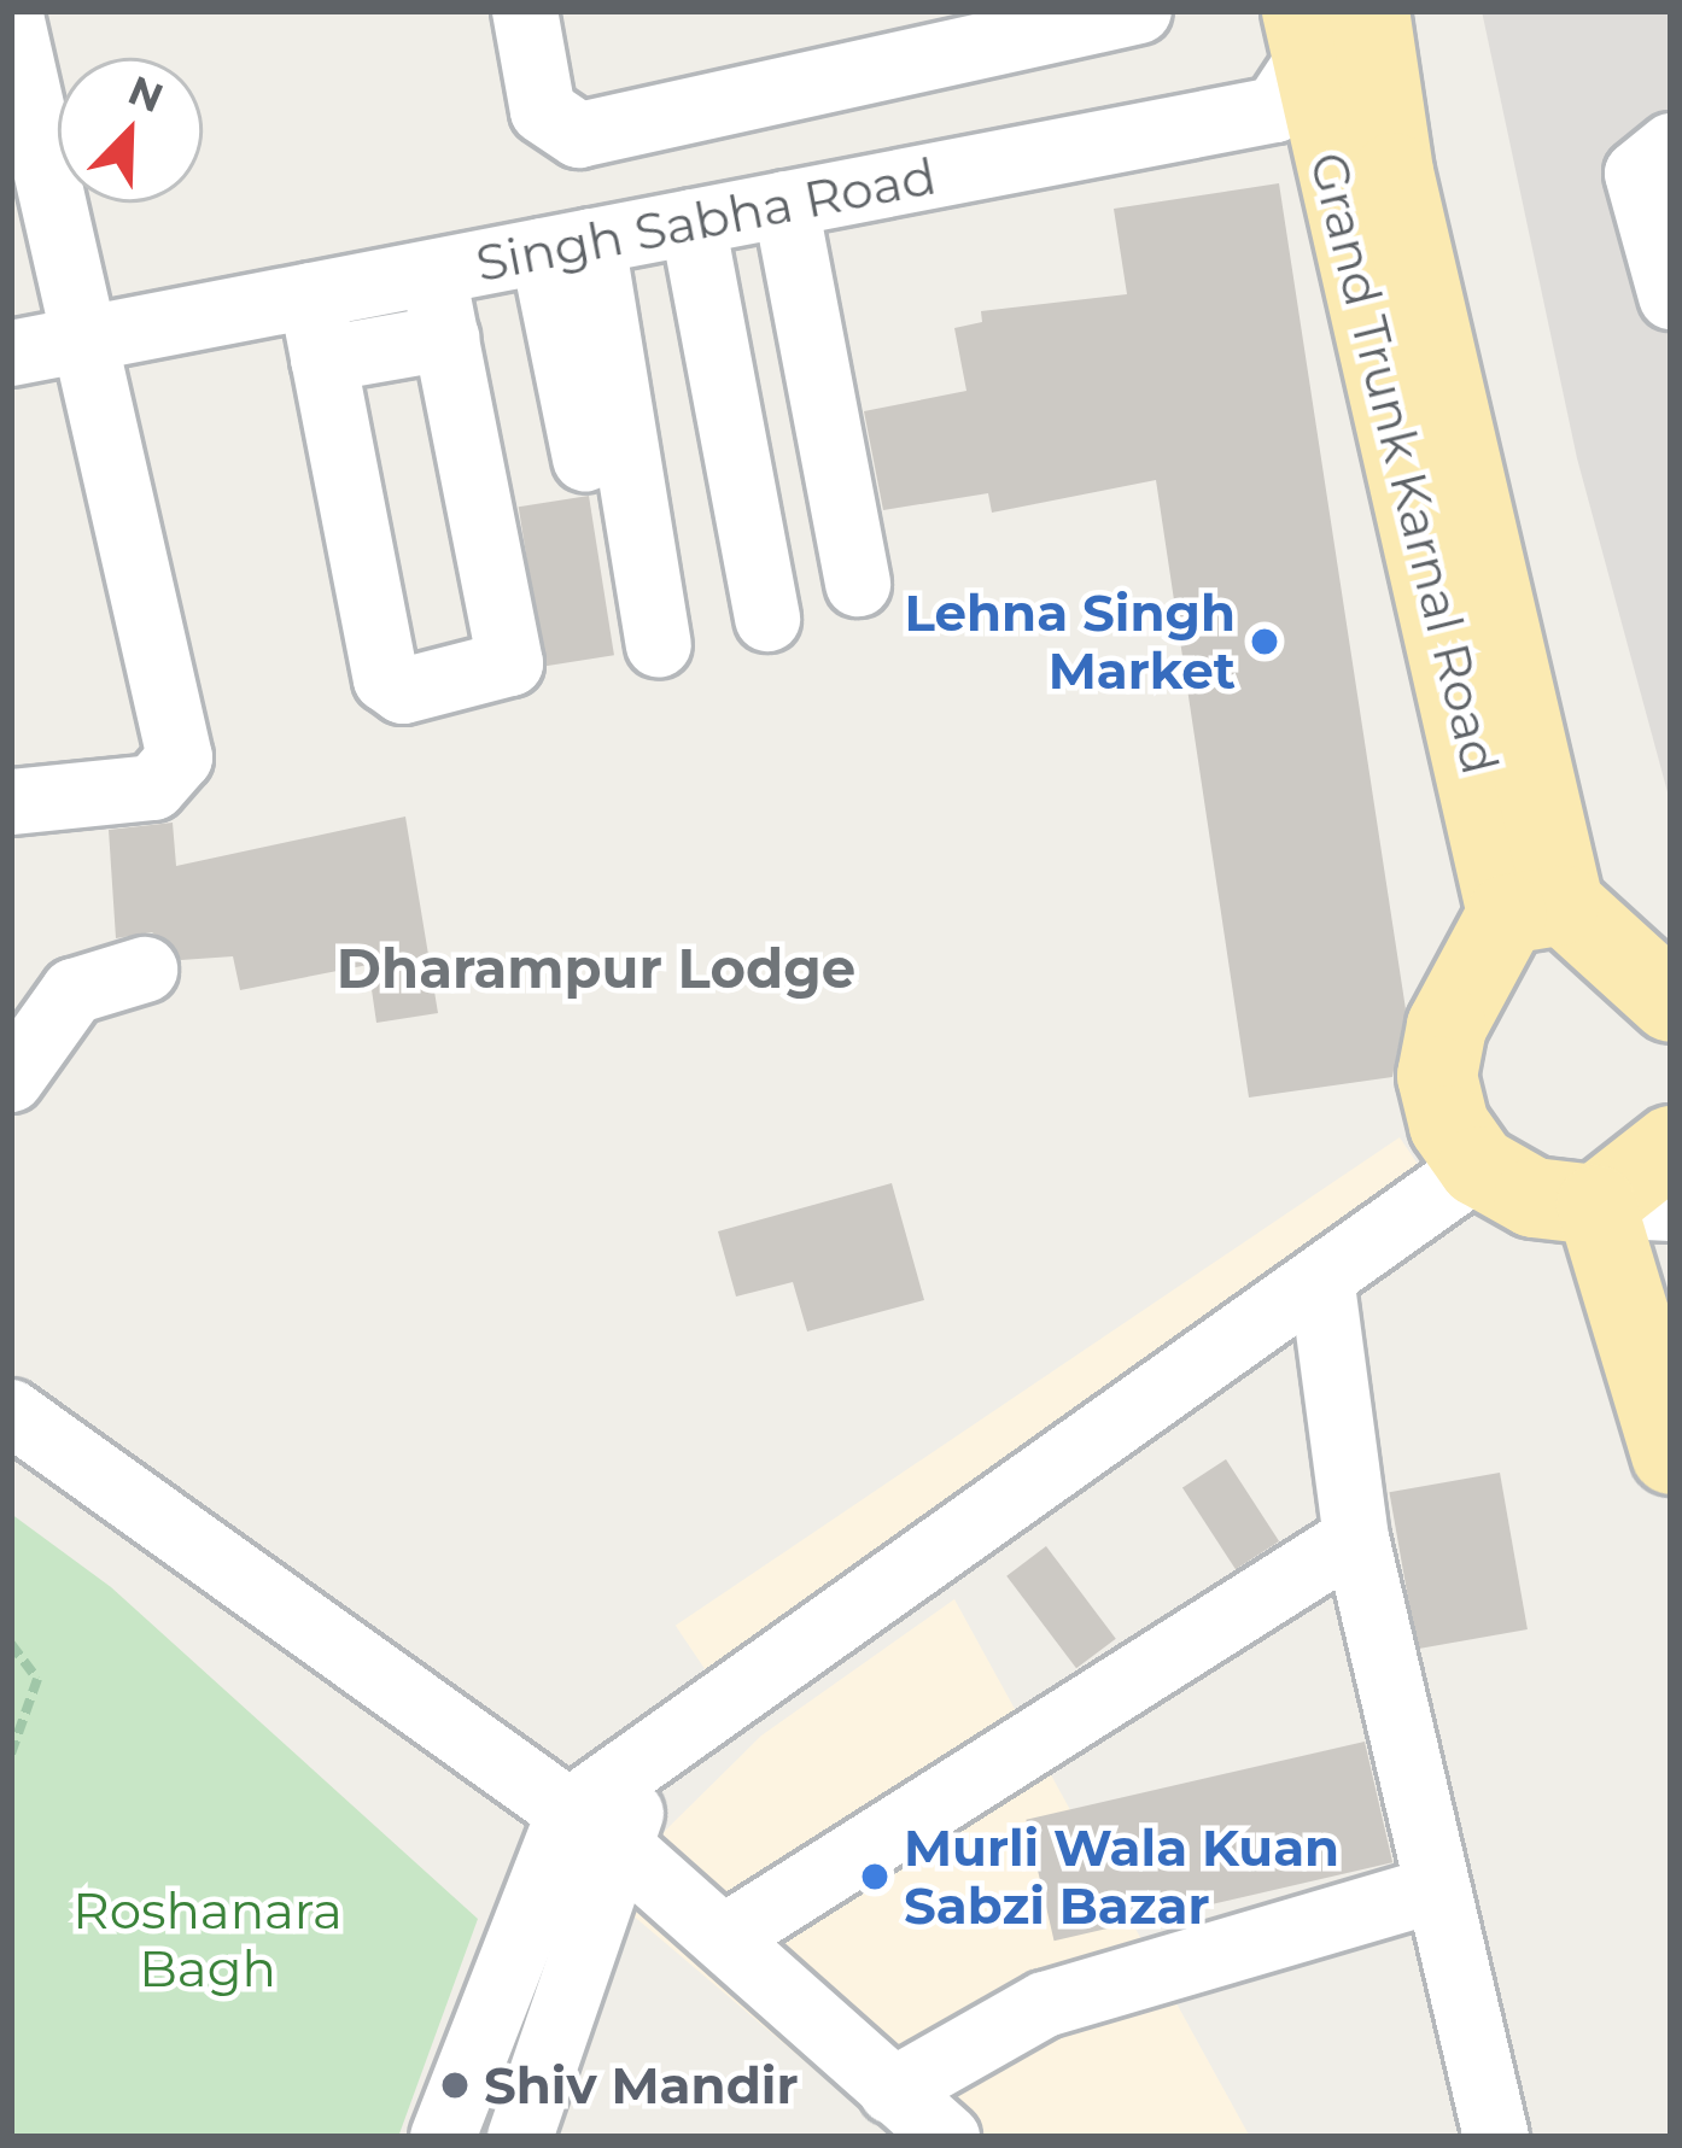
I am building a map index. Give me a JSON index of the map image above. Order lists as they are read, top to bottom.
{
  "streets": {
    "main road": ["Grand Trunk Karnal Road"],
    "street": ["Singh Sabha Road"]
  },
  "crossings": [
    ["Singh Sabha Road", "Grand Trunk Karnal Road"]
  ],
  "districts": ["Dharampur Lodge"],
  "parks": ["Roshanara Bagh"],
  "places": ["Lehna Singh Market", "Murli Wala Kuan Sabzi Bazar", "Shiv Mandir"],
  "north": "top right"
}
